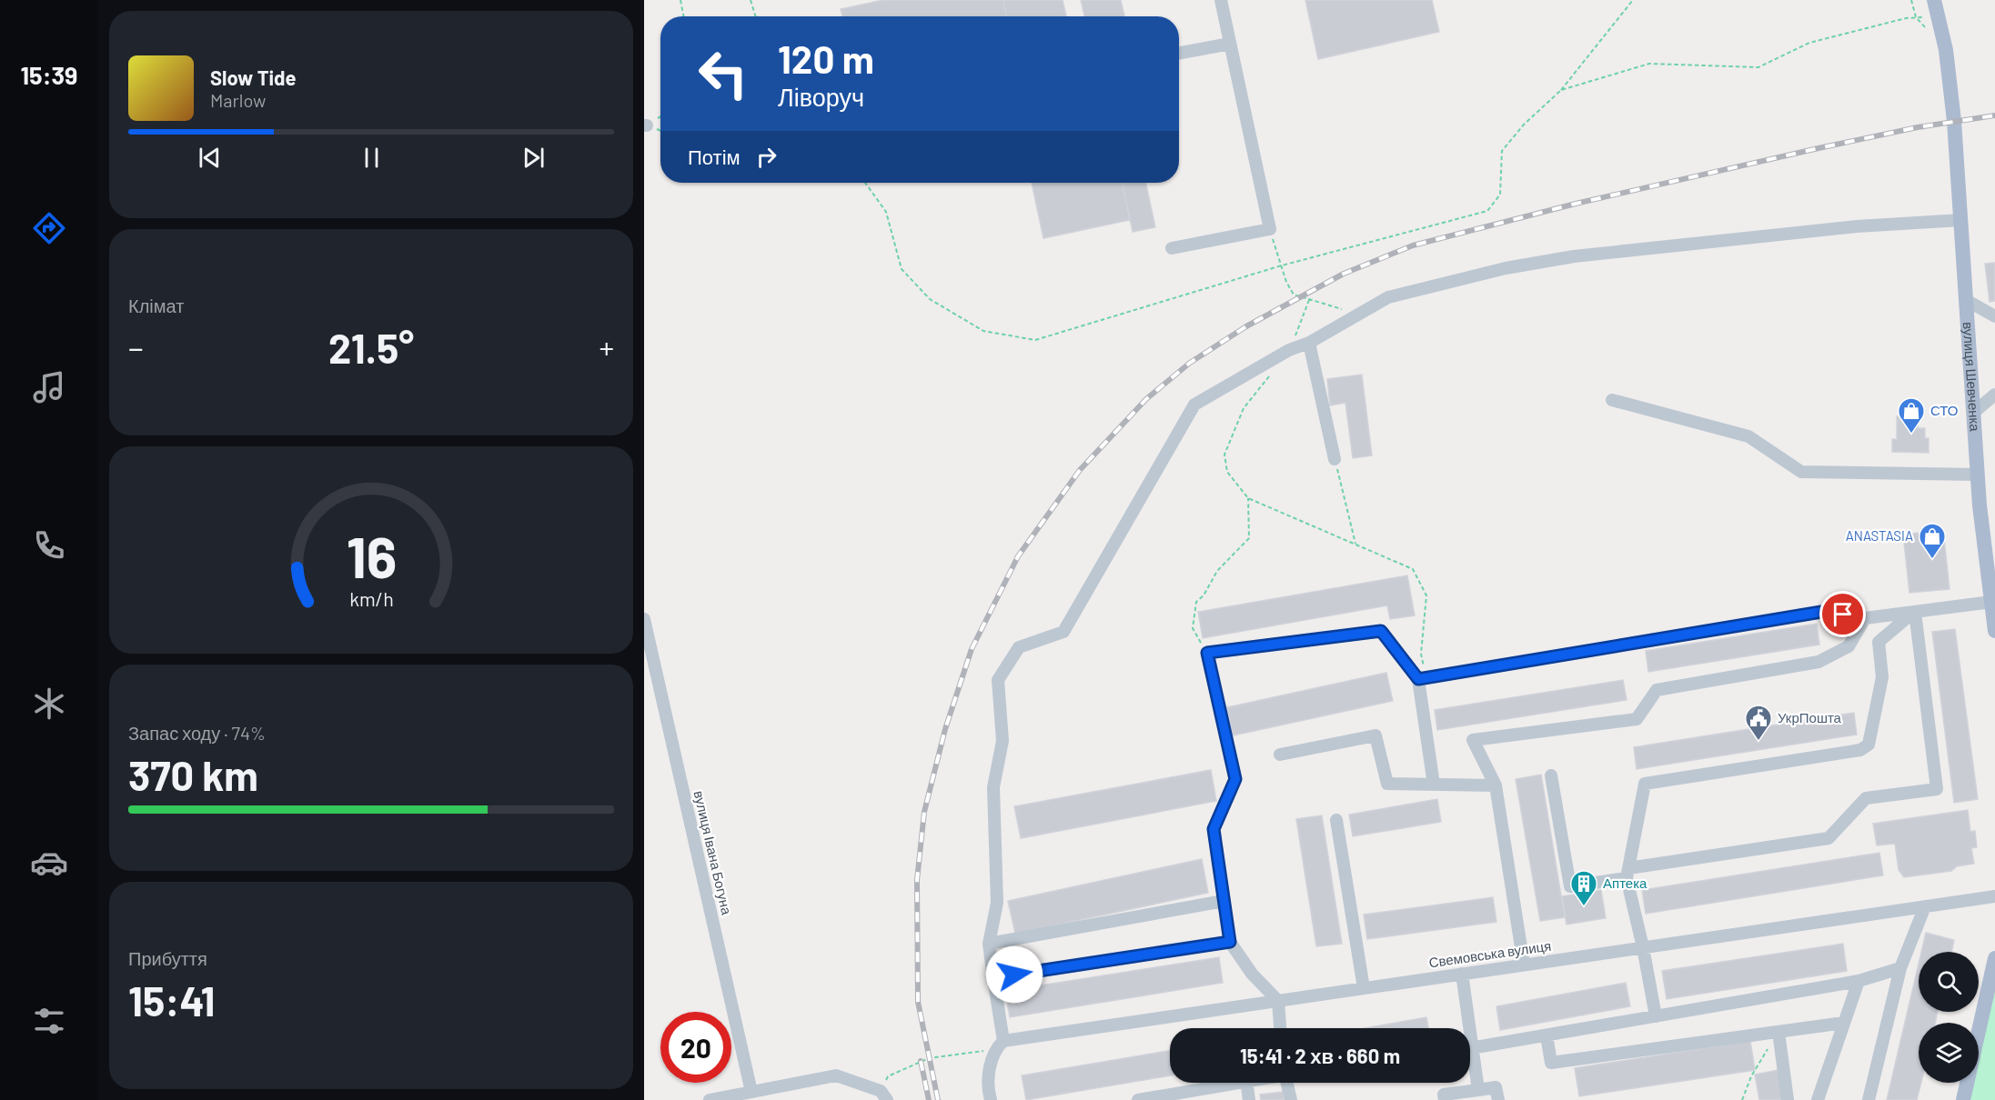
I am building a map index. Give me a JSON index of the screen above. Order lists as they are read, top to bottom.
{
  "streets": {
    "main road": ["вулиця Шевченка"],
    "street": ["вулиця Івана Богуна", "Свемовська вулиця"]
  },
  "places": {
    "shop": ["СТО", "ANASTASIA"],
    "public building": ["УкрПошта"],
    "building": ["Аптека"]
  },
  "page": {
    "tabs": "15:39",
    "turn": ["120 m", "Ліворуч"],
    "song": ["Slow Tide", "Marlow"],
    "then": "Потім",
    "tile": [
      "Клімат",
      ["Запас ходу · 74%", "370 km"],
      ["Прибуття", "15:41"]
    ],
    "heat": ["−", "21.5°", "+"],
    "limit": "20",
    "trip": "15:41 · 2 хв · 660 m",
    "gauge": ["16", "km/h"]
  }
}
